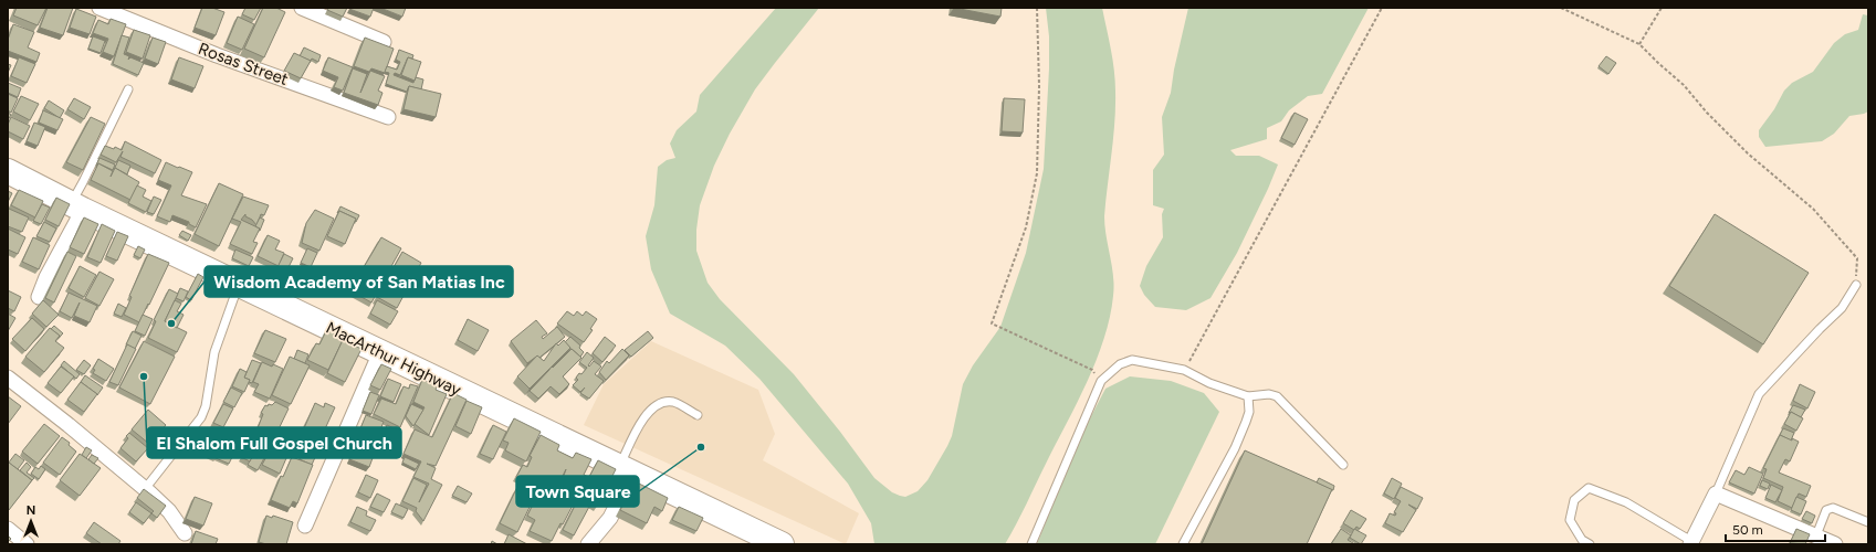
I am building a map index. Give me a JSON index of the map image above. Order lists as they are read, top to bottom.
{
  "streets": {
    "highway": ["MacArthur Highway"],
    "street": ["Rosas Street"]
  },
  "places": ["Wisdom Academy of San Matias Inc", "El Shalom Full Gospel Church", "Town Square"],
  "scale_bar": "50 m",
  "north": "top"
}
